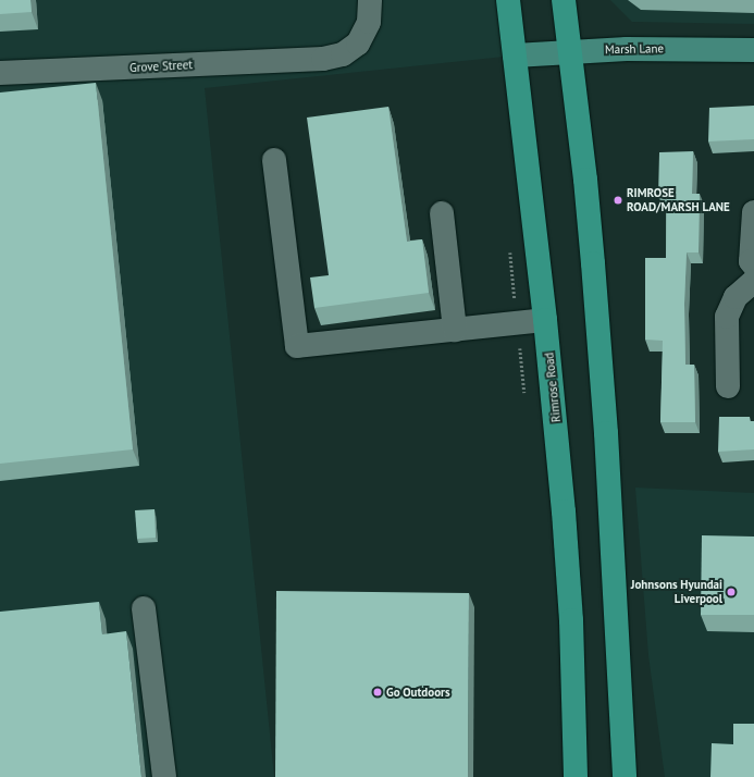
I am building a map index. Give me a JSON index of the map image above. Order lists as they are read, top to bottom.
{
  "streets": {
    "highway": ["Rimrose Road"],
    "main road": ["Marsh Lane"],
    "street": ["Grove Street"]
  },
  "crossings": [
    ["Marsh Lane", "Rimrose Road"]
  ],
  "places": ["RIMROSE ROAD/MARSH LANE", "Johnsons Hyundai Liverpool", "Go Outdoors"]
}
